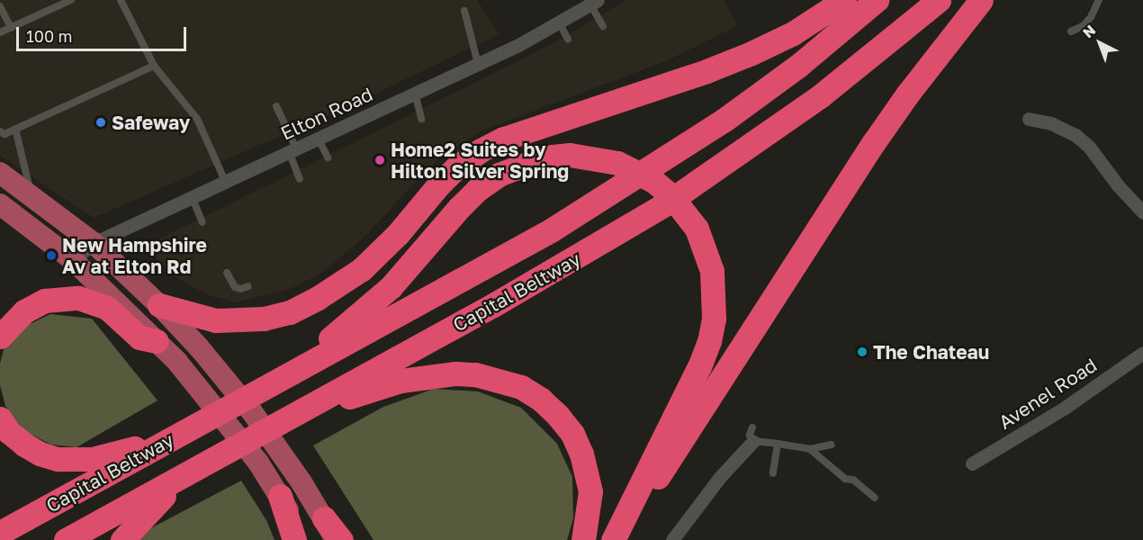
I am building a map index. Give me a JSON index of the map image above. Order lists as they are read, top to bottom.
{
  "streets": {
    "highway": ["Capital Beltway"],
    "street": ["Elton Road", "Avenel Road"]
  },
  "places": [
    "Safeway",
    "Home2 Suites by Hilton Silver Spring",
    "New Hampshire Av at Elton Rd",
    "The Chateau"
  ],
  "scale_bar": "100 m",
  "north": "top left"
}
